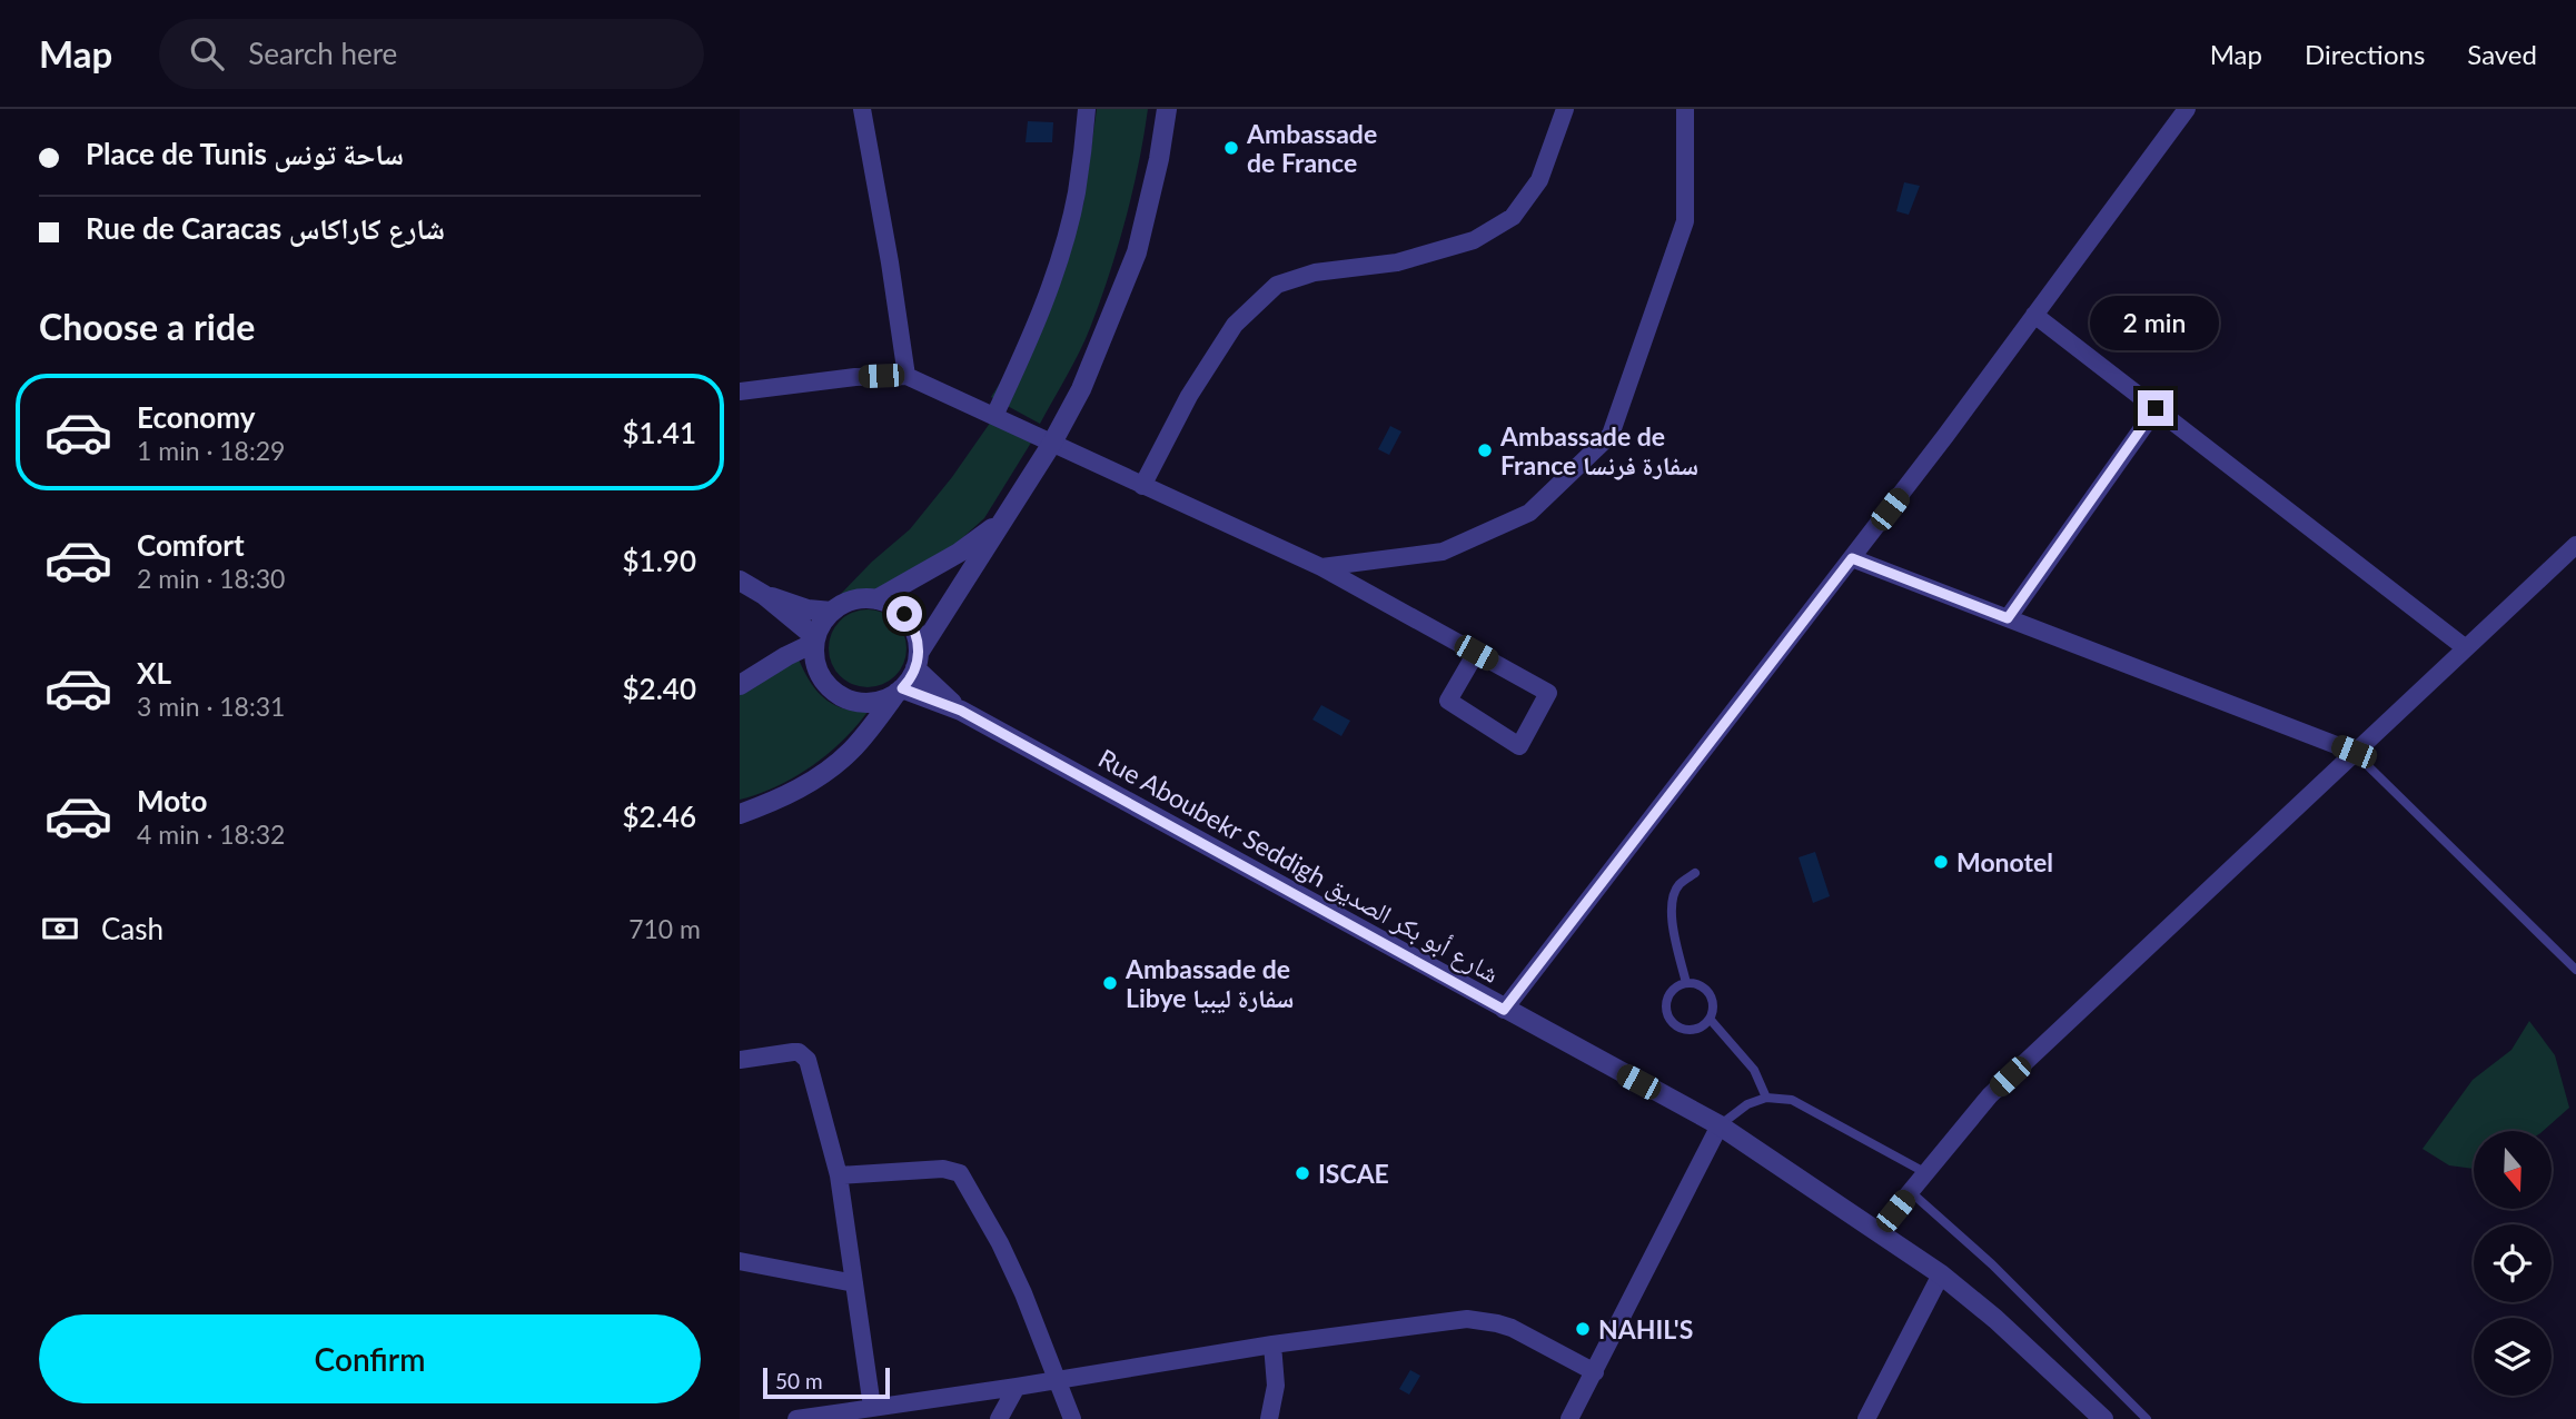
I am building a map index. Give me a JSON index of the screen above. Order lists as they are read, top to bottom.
{
  "streets": {
    "street": ["Rue Aboubekr Seddigh شارع أبو بكر الصديق"]
  },
  "places": [
    "Ambassade de France",
    "Ambassade de France سفارة فرنسا",
    "Monotel",
    "Ambassade de Libye سفارة ليبيا",
    "ISCAE",
    "NAHIL'S"
  ],
  "scale_bar": "50 m",
  "north": "bottom",
  "page": {
    "header": "Map",
    "search": "Search here",
    "nav": ["Map", "Directions", "Saved"],
    "banner": ["Place de Tunis ساحة تونس", "Rue de Caracas شارع كاراكاس"],
    "heading": "Choose a ride",
    "bubble": "2 min",
    "list": [
      {
        "name": "Economy",
        "note": "1 min · 18:29",
        "value": "$1.41"
      },
      {
        "name": "Comfort",
        "note": "2 min · 18:30",
        "value": "$1.90"
      },
      {
        "name": "XL",
        "note": "3 min · 18:31",
        "value": "$2.40"
      },
      {
        "name": "Moto",
        "note": "4 min · 18:32",
        "value": "$2.46"
      }
    ],
    "pay": ["Cash", "710 m"],
    "buttons": "Confirm",
    "scale": "50 m"
  }
}
